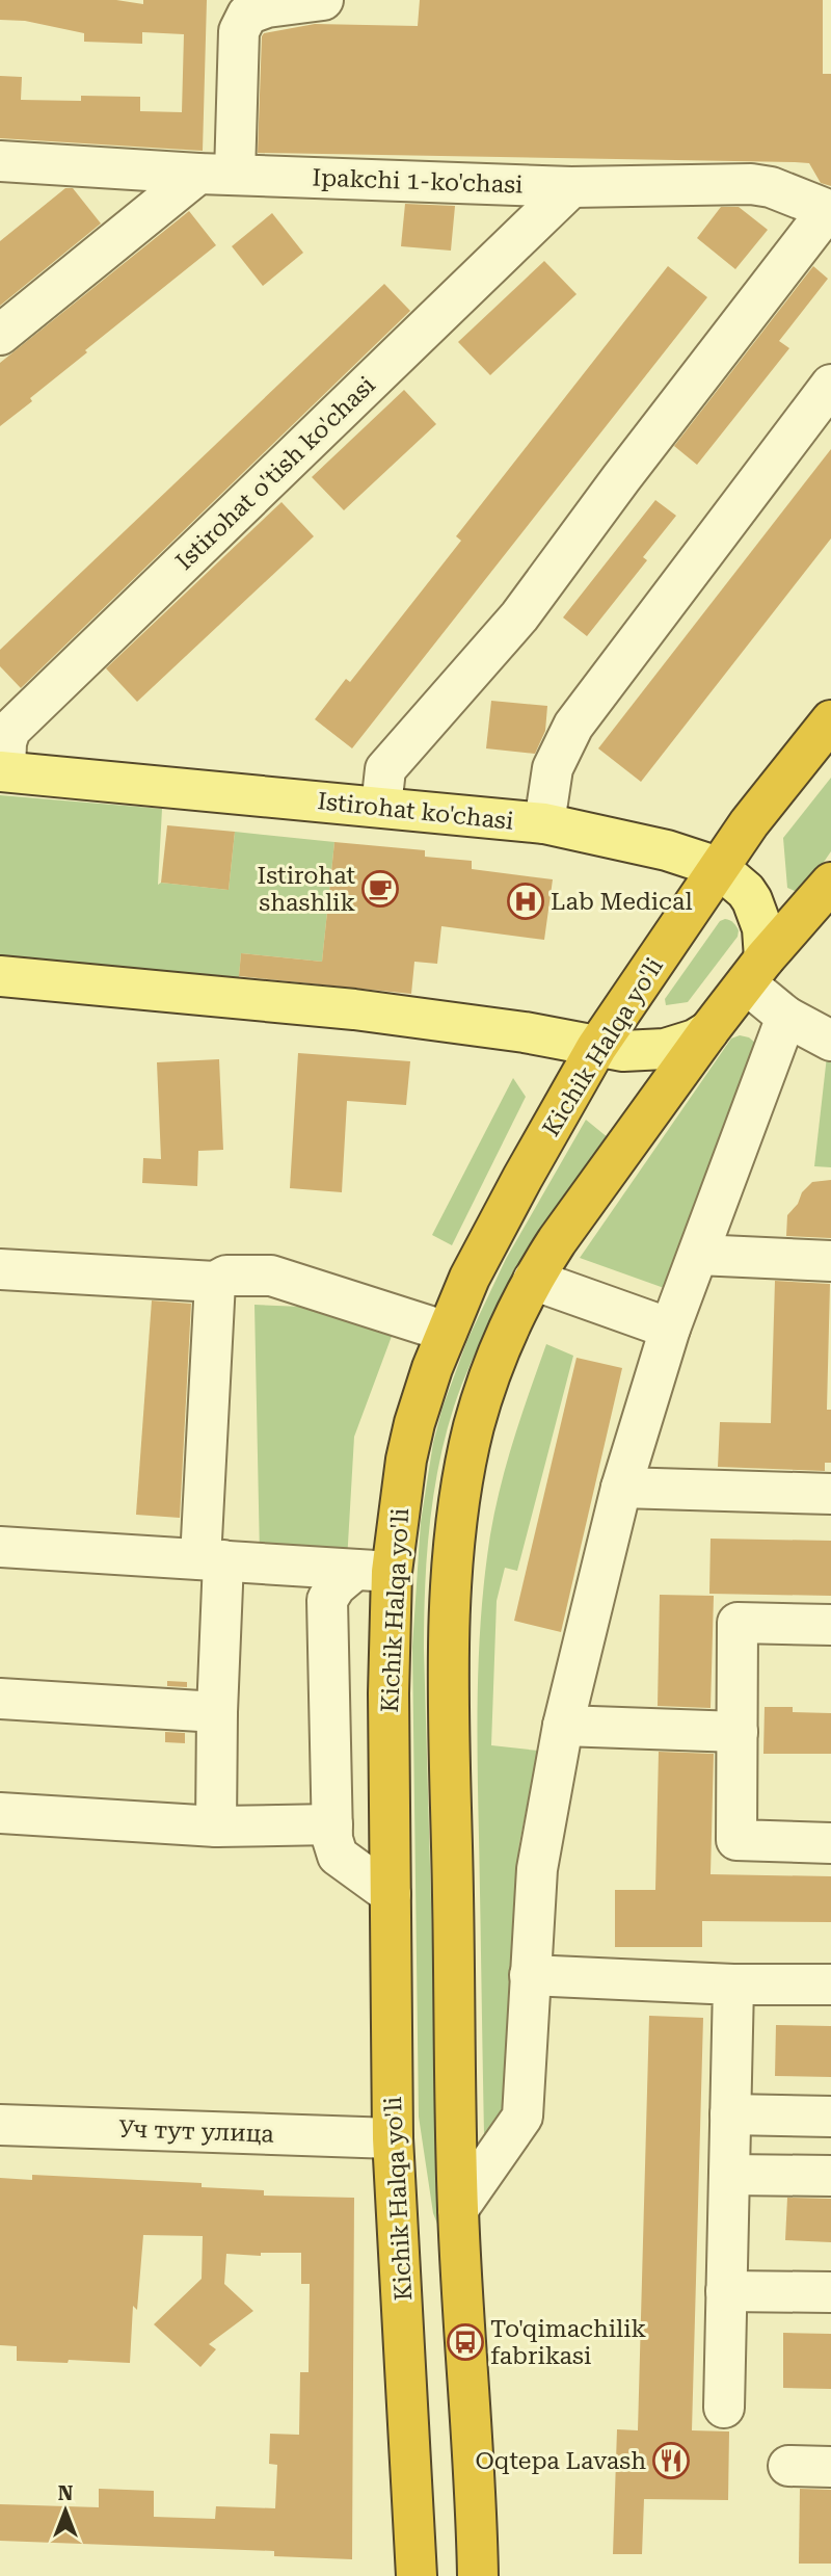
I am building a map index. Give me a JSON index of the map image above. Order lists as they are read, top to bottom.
{
  "streets": {
    "highway": ["Kichik Halqa yo'li"],
    "main road": ["Istirohat ko'chasi"],
    "street": ["Ipakchi 1-ko'chasi", "Istirohat o'tish ko'chasi", "Уч тут улица"]
  },
  "crossings": [
    ["Ipakchi 1-ko'chasi", "Istirohat o'tish ko'chasi"],
    ["Istirohat o'tish ko'chasi", "Istirohat ko'chasi"],
    ["Istirohat ko'chasi", "Kichik Halqa yo'li"],
    ["Kichik Halqa yo'li", "Уч тут улица"]
  ],
  "places": {
    "cafe": ["Istirohat shashlik"],
    "hospital": ["Lab Medical"],
    "bus stop": ["To'qimachilik fabrikasi"],
    "restaurant": ["Oqtepa Lavash"]
  },
  "north": "top"
}
